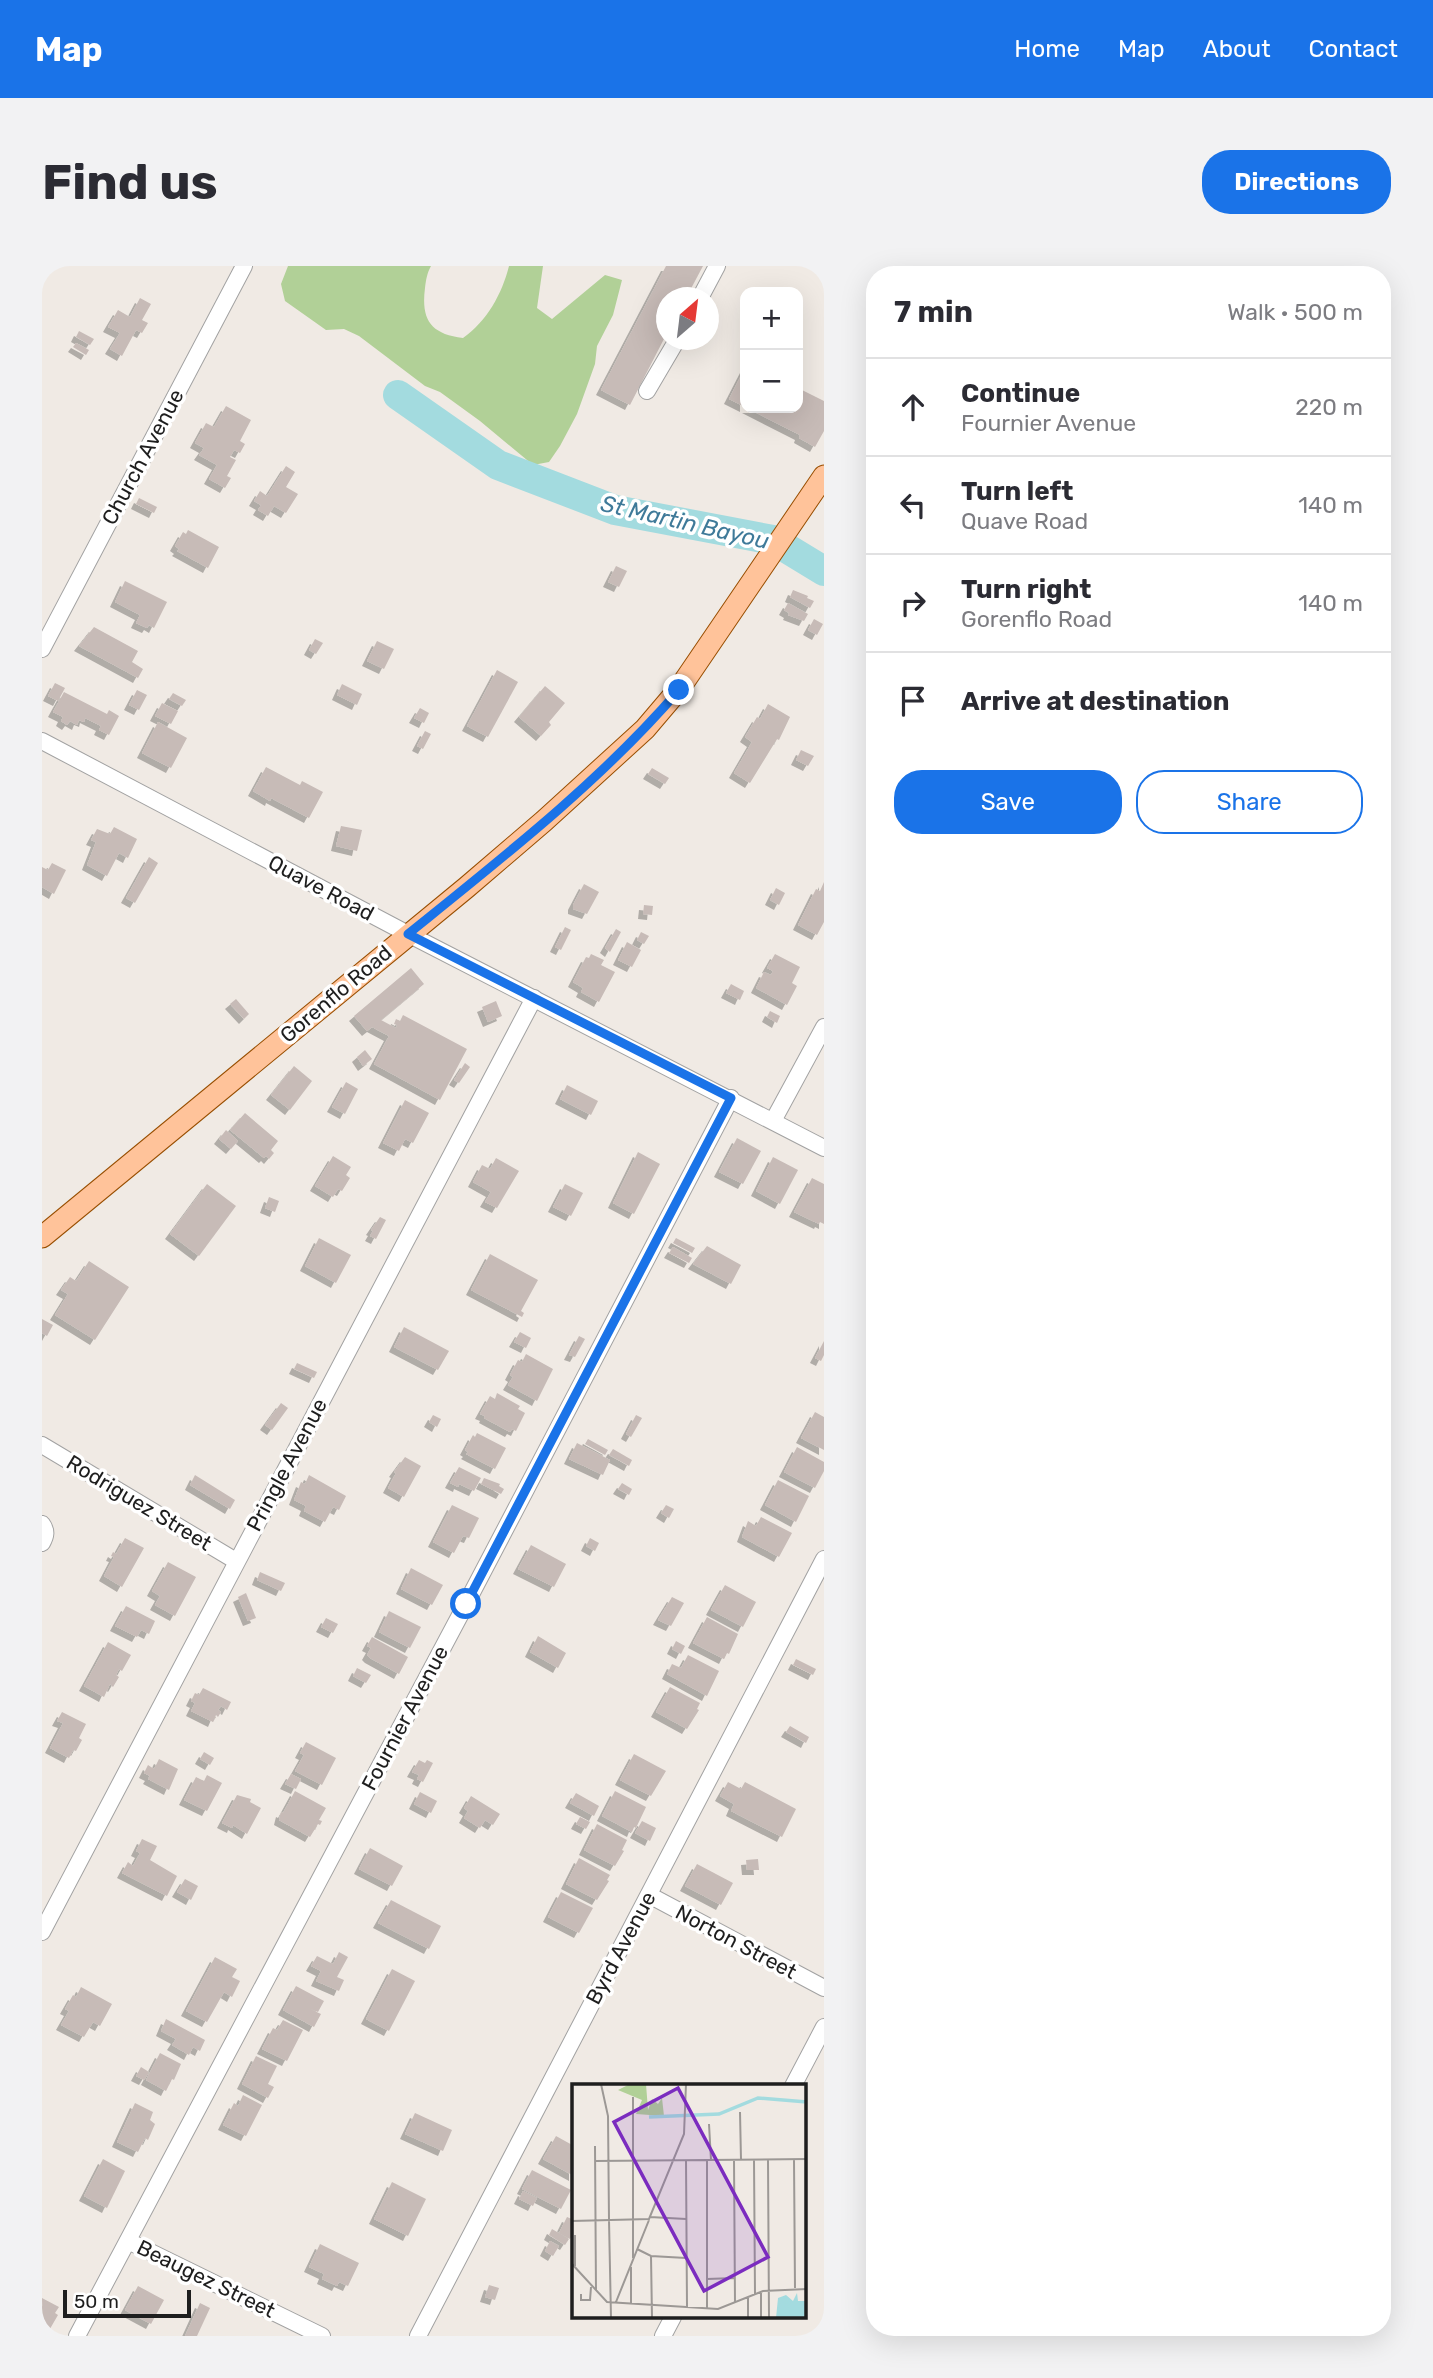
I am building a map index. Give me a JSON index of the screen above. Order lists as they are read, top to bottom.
{
  "streets": {
    "main road": ["Gorenflo Road"],
    "street": [
      "Church Avenue",
      "Quave Road",
      "Pringle Avenue",
      "Rodriguez Street",
      "Fournier Avenue",
      "Norton Street",
      "Byrd Avenue",
      "Beaugez Street"
    ]
  },
  "crossings": [
    ["Quave Road", "Gorenflo Road"],
    ["Quave Road", "Pringle Avenue"],
    ["Quave Road", "Fournier Avenue"],
    ["Pringle Avenue", "Rodriguez Street"],
    ["Fournier Avenue", "Beaugez Street"],
    ["Norton Street", "Byrd Avenue"]
  ],
  "water": ["St Martin Bayou"],
  "scale_bar": "50 m",
  "north": "top right",
  "page": {
    "header": "Map",
    "nav": [
      "Home",
      "Map",
      "About",
      "Contact"
    ],
    "buttons": [
      "Directions",
      ["Save", "Share"]
    ],
    "title": "Find us",
    "heading": ["7 min", "Walk · 500 m"],
    "map_buttons": ["+", "−"],
    "list": [
      ["Continue", "Fournier Avenue", "220 m"],
      ["Turn left", "Quave Road", "140 m"],
      ["Turn right", "Gorenflo Road", "140 m"],
      "Arrive at destination"
    ],
    "scale": "50 m"
  }
}
